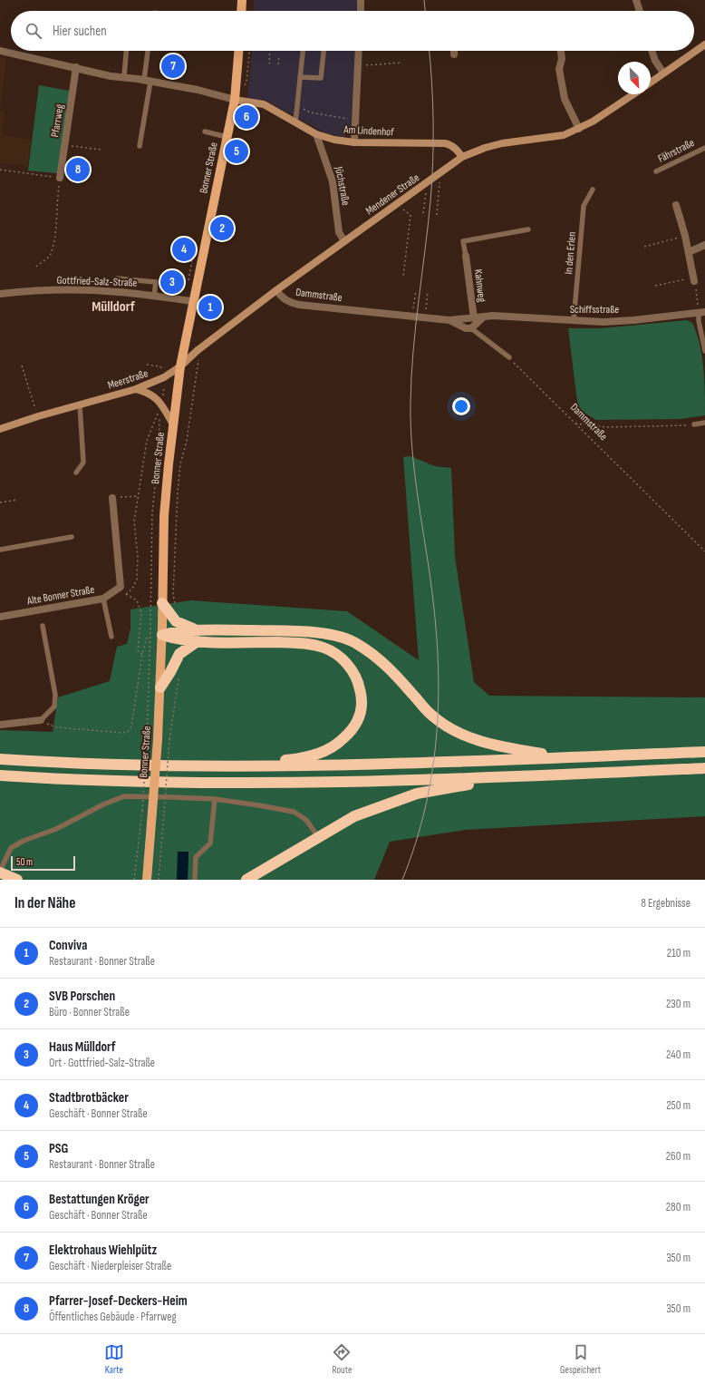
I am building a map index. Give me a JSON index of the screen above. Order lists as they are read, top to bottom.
{
  "streets": {
    "main road": ["Bonner Straße"],
    "street": [
      "Pfarrweg",
      "Am Lindenhof",
      "Jüchstraße",
      "Mendener Straße",
      "Gottfried-Salz-Straße",
      "Kahnweg",
      "Dammstraße",
      "Schiffsstraße",
      "Meerstraße",
      "Alte Bonner Straße"
    ],
    "lane": ["Fährstraße", "In den Erlen"]
  },
  "crossings": [
    ["Am Lindenhof", "Bonner Straße"],
    ["Am Lindenhof", "Jüchstraße"],
    ["Am Lindenhof", "Mendener Straße"],
    ["Bonner Straße", "Mendener Straße"],
    ["Bonner Straße", "Gottfried-Salz-Straße"],
    ["Bonner Straße", "Meerstraße"],
    ["Jüchstraße", "Mendener Straße"],
    ["Mendener Straße", "Dammstraße"],
    ["Mendener Straße", "Meerstraße"],
    ["In den Erlen", "Schiffsstraße"],
    ["Kahnweg", "Dammstraße"],
    ["Kahnweg", "Schiffsstraße"],
    ["Dammstraße", "Schiffsstraße"]
  ],
  "districts": ["Mülldorf"],
  "scale_bar": "50 m",
  "north": "bottom right",
  "page": {
    "search": "Hier suchen",
    "pins": [
      "7",
      "6",
      "5",
      "8",
      "2",
      "4",
      "3",
      "1"
    ],
    "scale": "50 m",
    "heading": ["In der Nähe", "8 Ergebnisse"],
    "list": [
      {
        "mark": "1",
        "name": "Conviva",
        "note": "Restaurant · Bonner Straße",
        "value": "210 m"
      },
      {
        "mark": "2",
        "name": "SVB Porschen",
        "note": "Büro · Bonner Straße",
        "value": "230 m"
      },
      {
        "mark": "3",
        "name": "Haus Mülldorf",
        "note": "Ort · Gottfried-Salz-Straße",
        "value": "240 m"
      },
      {
        "mark": "4",
        "name": "Stadtbrotbäcker",
        "note": "Geschäft · Bonner Straße",
        "value": "250 m"
      },
      {
        "mark": "5",
        "name": "PSG",
        "note": "Restaurant · Bonner Straße",
        "value": "260 m"
      },
      {
        "mark": "6",
        "name": "Bestattungen Kröger",
        "note": "Geschäft · Bonner Straße",
        "value": "280 m"
      },
      {
        "mark": "7",
        "name": "Elektrohaus Wiehlpütz",
        "note": "Geschäft · Niederpleiser Straße",
        "value": "350 m"
      },
      {
        "mark": "8",
        "name": "Pfarrer-Josef-Deckers-Heim",
        "note": "Öffentliches Gebäude · Pfarrweg",
        "value": "350 m"
      }
    ],
    "nav": ["Karte", "Route", "Gespeichert"]
  }
}
